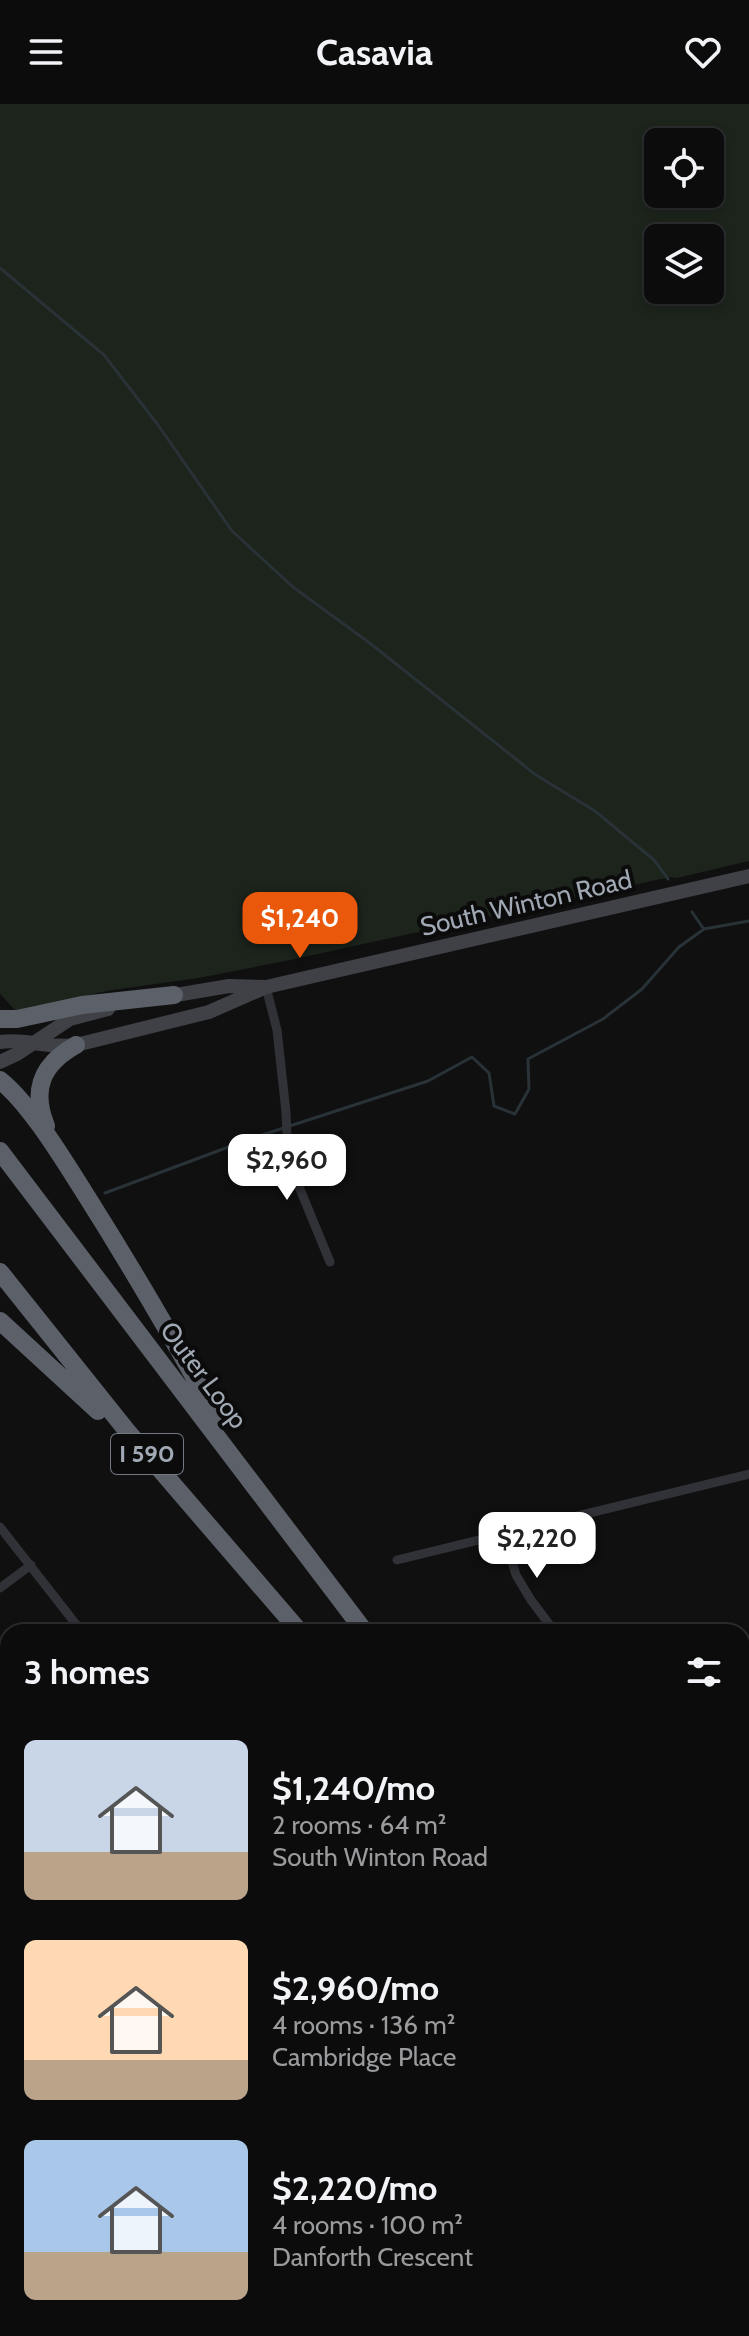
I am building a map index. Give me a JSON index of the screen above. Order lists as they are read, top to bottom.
{
  "streets": {
    "highway": ["Outer Loop", "I 590"],
    "main road": ["South Winton Road"]
  },
  "page": {
    "header": "Casavia",
    "price": ["$1,240", "$2,960", "$2,220"],
    "heading": "3 homes",
    "list": [
      {
        "name": "$1,240/mo",
        "note": "2 rooms · 64 m² · South Winton Road"
      },
      {
        "name": "$2,960/mo",
        "note": "4 rooms · 136 m² · Cambridge Place"
      },
      {
        "name": "$2,220/mo",
        "note": "4 rooms · 100 m² · Danforth Crescent"
      }
    ]
  }
}
